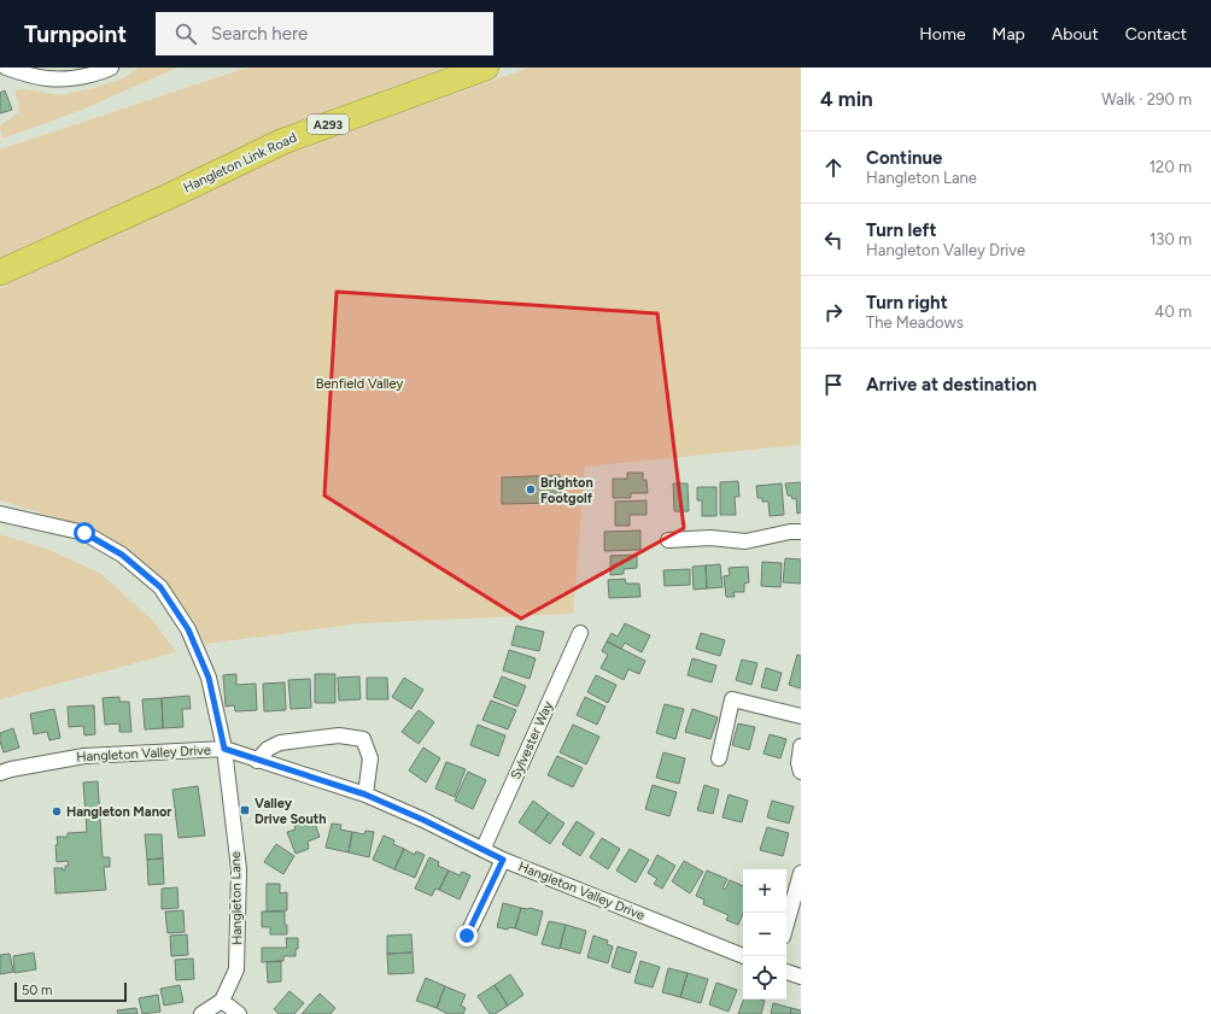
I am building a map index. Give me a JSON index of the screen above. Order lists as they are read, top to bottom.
{
  "streets": {
    "highway": ["A293", "Hangleton Link Road"],
    "street": ["Sylvester Way", "Hangleton Valley Drive", "Hangleton Lane"]
  },
  "crossings": [
    ["Sylvester Way", "Hangleton Valley Drive"],
    ["Hangleton Valley Drive", "Hangleton Lane"]
  ],
  "parks": ["Benfield Valley"],
  "places": {
    "other": ["Brighton Footgolf", "Hangleton Manor"],
    "transit": ["Valley Drive South"]
  },
  "scale_bar": "50 m",
  "page": {
    "header": "Turnpoint",
    "search": "Search here",
    "nav": [
      "Home",
      "Map",
      "About",
      "Contact"
    ],
    "heading": ["4 min", "Walk · 290 m"],
    "list": [
      ["Continue", "Hangleton Lane", "120 m"],
      ["Turn left", "Hangleton Valley Drive", "130 m"],
      ["Turn right", "The Meadows", "40 m"],
      "Arrive at destination"
    ],
    "map_buttons": ["+", "−"],
    "scale": "50 m"
  }
}
